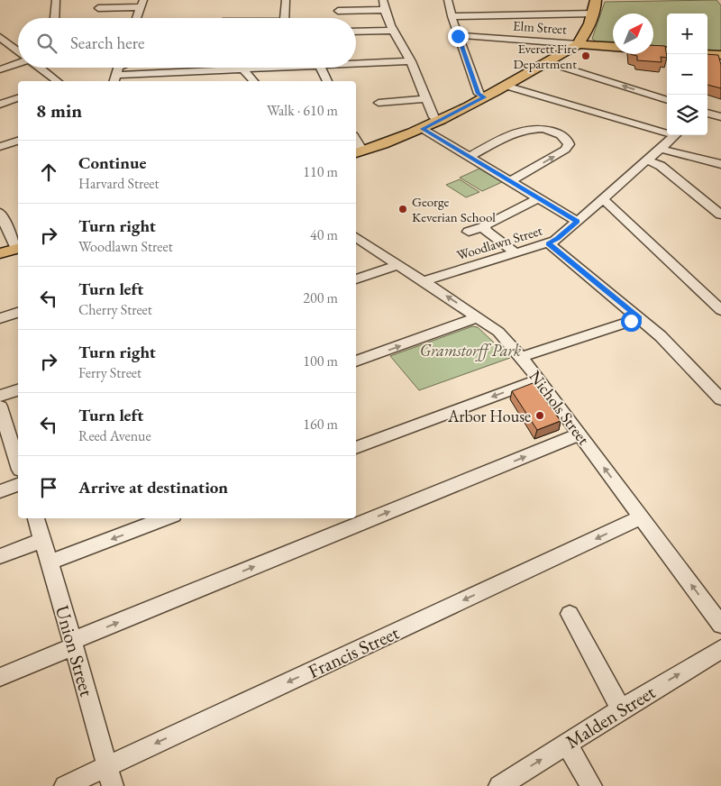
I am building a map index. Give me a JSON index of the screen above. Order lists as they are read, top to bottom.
{
  "streets": {
    "main road": ["Elm Street"],
    "street": [
      "Woodlawn Street",
      "Nichols Street",
      "Union Street",
      "Francis Street",
      "Malden Street"
    ]
  },
  "crossings": [
    ["Woodlawn Street", "Nichols Street"],
    ["Nichols Street", "Francis Street"],
    ["Union Street", "Francis Street"]
  ],
  "one_way": ["Malden Street"],
  "parks": ["Gramstorff Park"],
  "places": ["Everett Fire Department", "George Keverian School", "Arbor House"],
  "north": "top right",
  "page": {
    "map_buttons": ["+", "−"],
    "search": "Search here",
    "heading": ["8 min", "Walk · 610 m"],
    "list": [
      ["Continue", "Harvard Street", "110 m"],
      ["Turn right", "Woodlawn Street", "40 m"],
      ["Turn left", "Cherry Street", "200 m"],
      ["Turn right", "Ferry Street", "100 m"],
      ["Turn left", "Reed Avenue", "160 m"],
      "Arrive at destination"
    ]
  }
}
